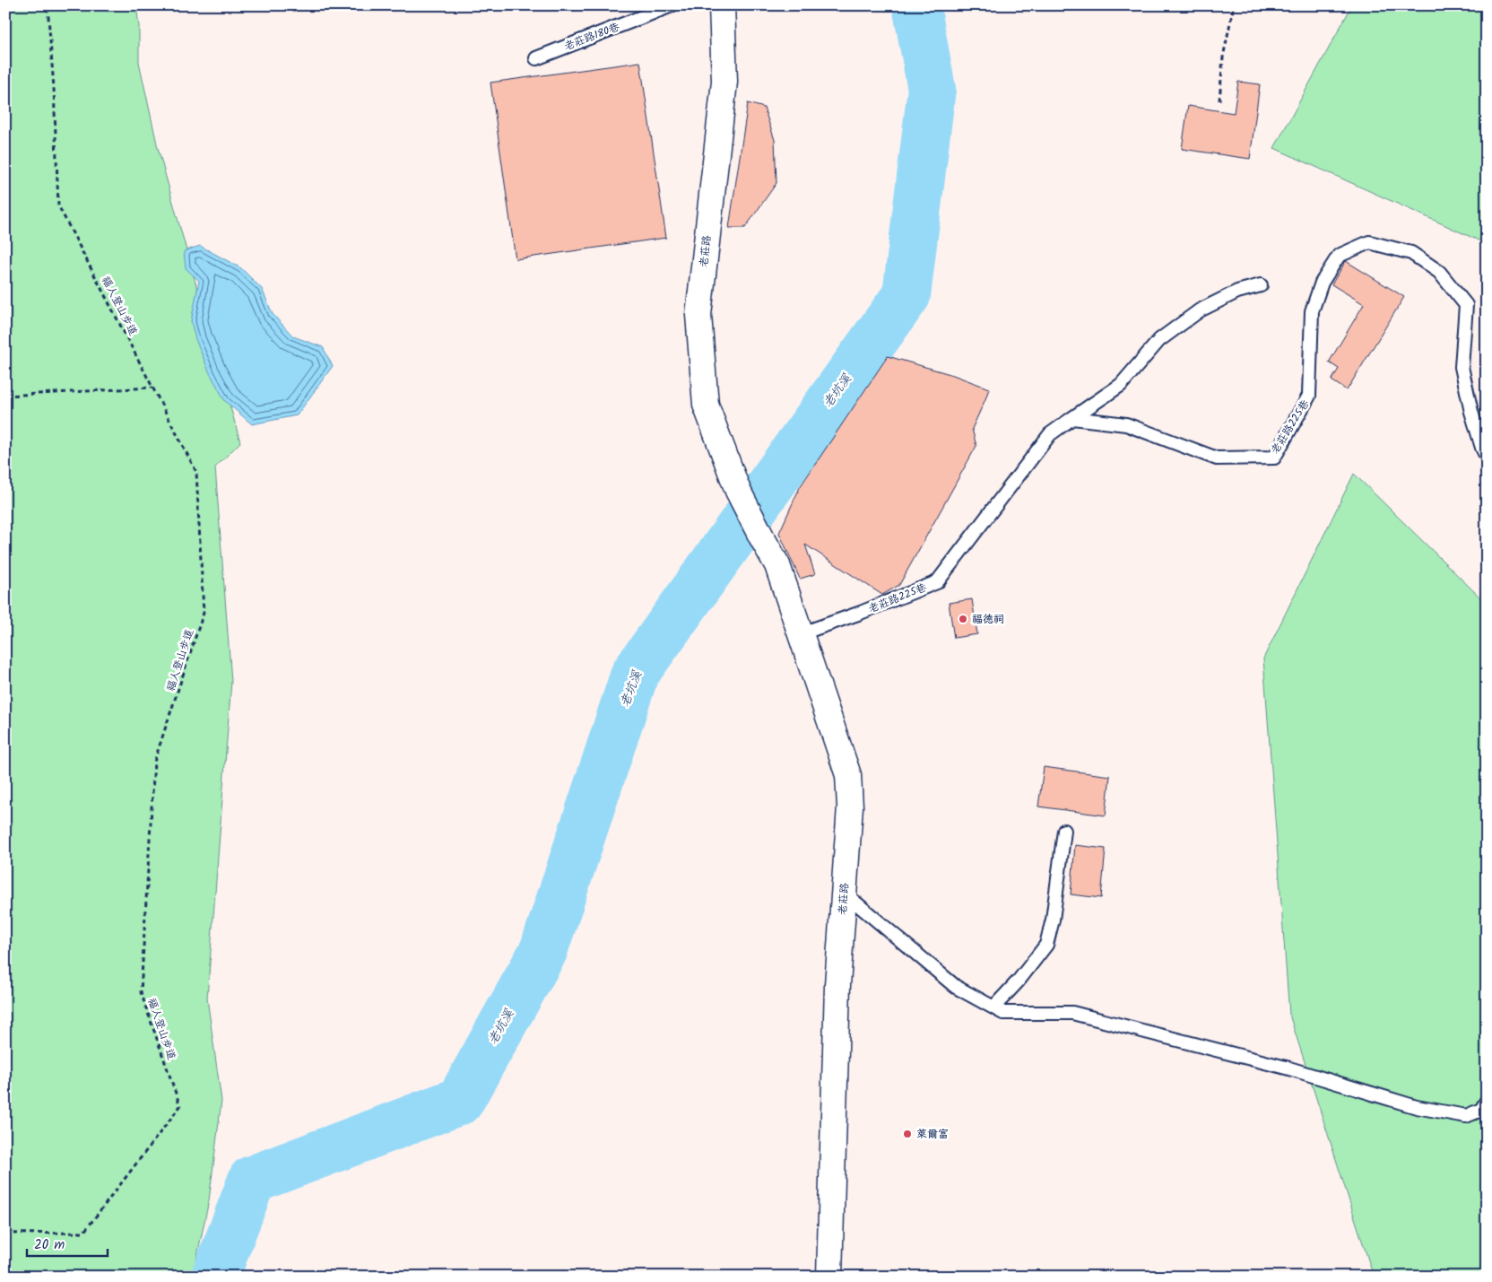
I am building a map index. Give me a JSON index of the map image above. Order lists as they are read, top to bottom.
{
  "streets": {
    "street": ["老莊路"],
    "lane": ["老莊路180巷", "老莊路225巷"],
    "path": ["福人登山步道"]
  },
  "crossings": [
    ["老莊路", "老莊路225巷"]
  ],
  "water": ["老坑溪"],
  "places": ["福德祠", "萊爾富"],
  "scale_bar": "20 m"
}
